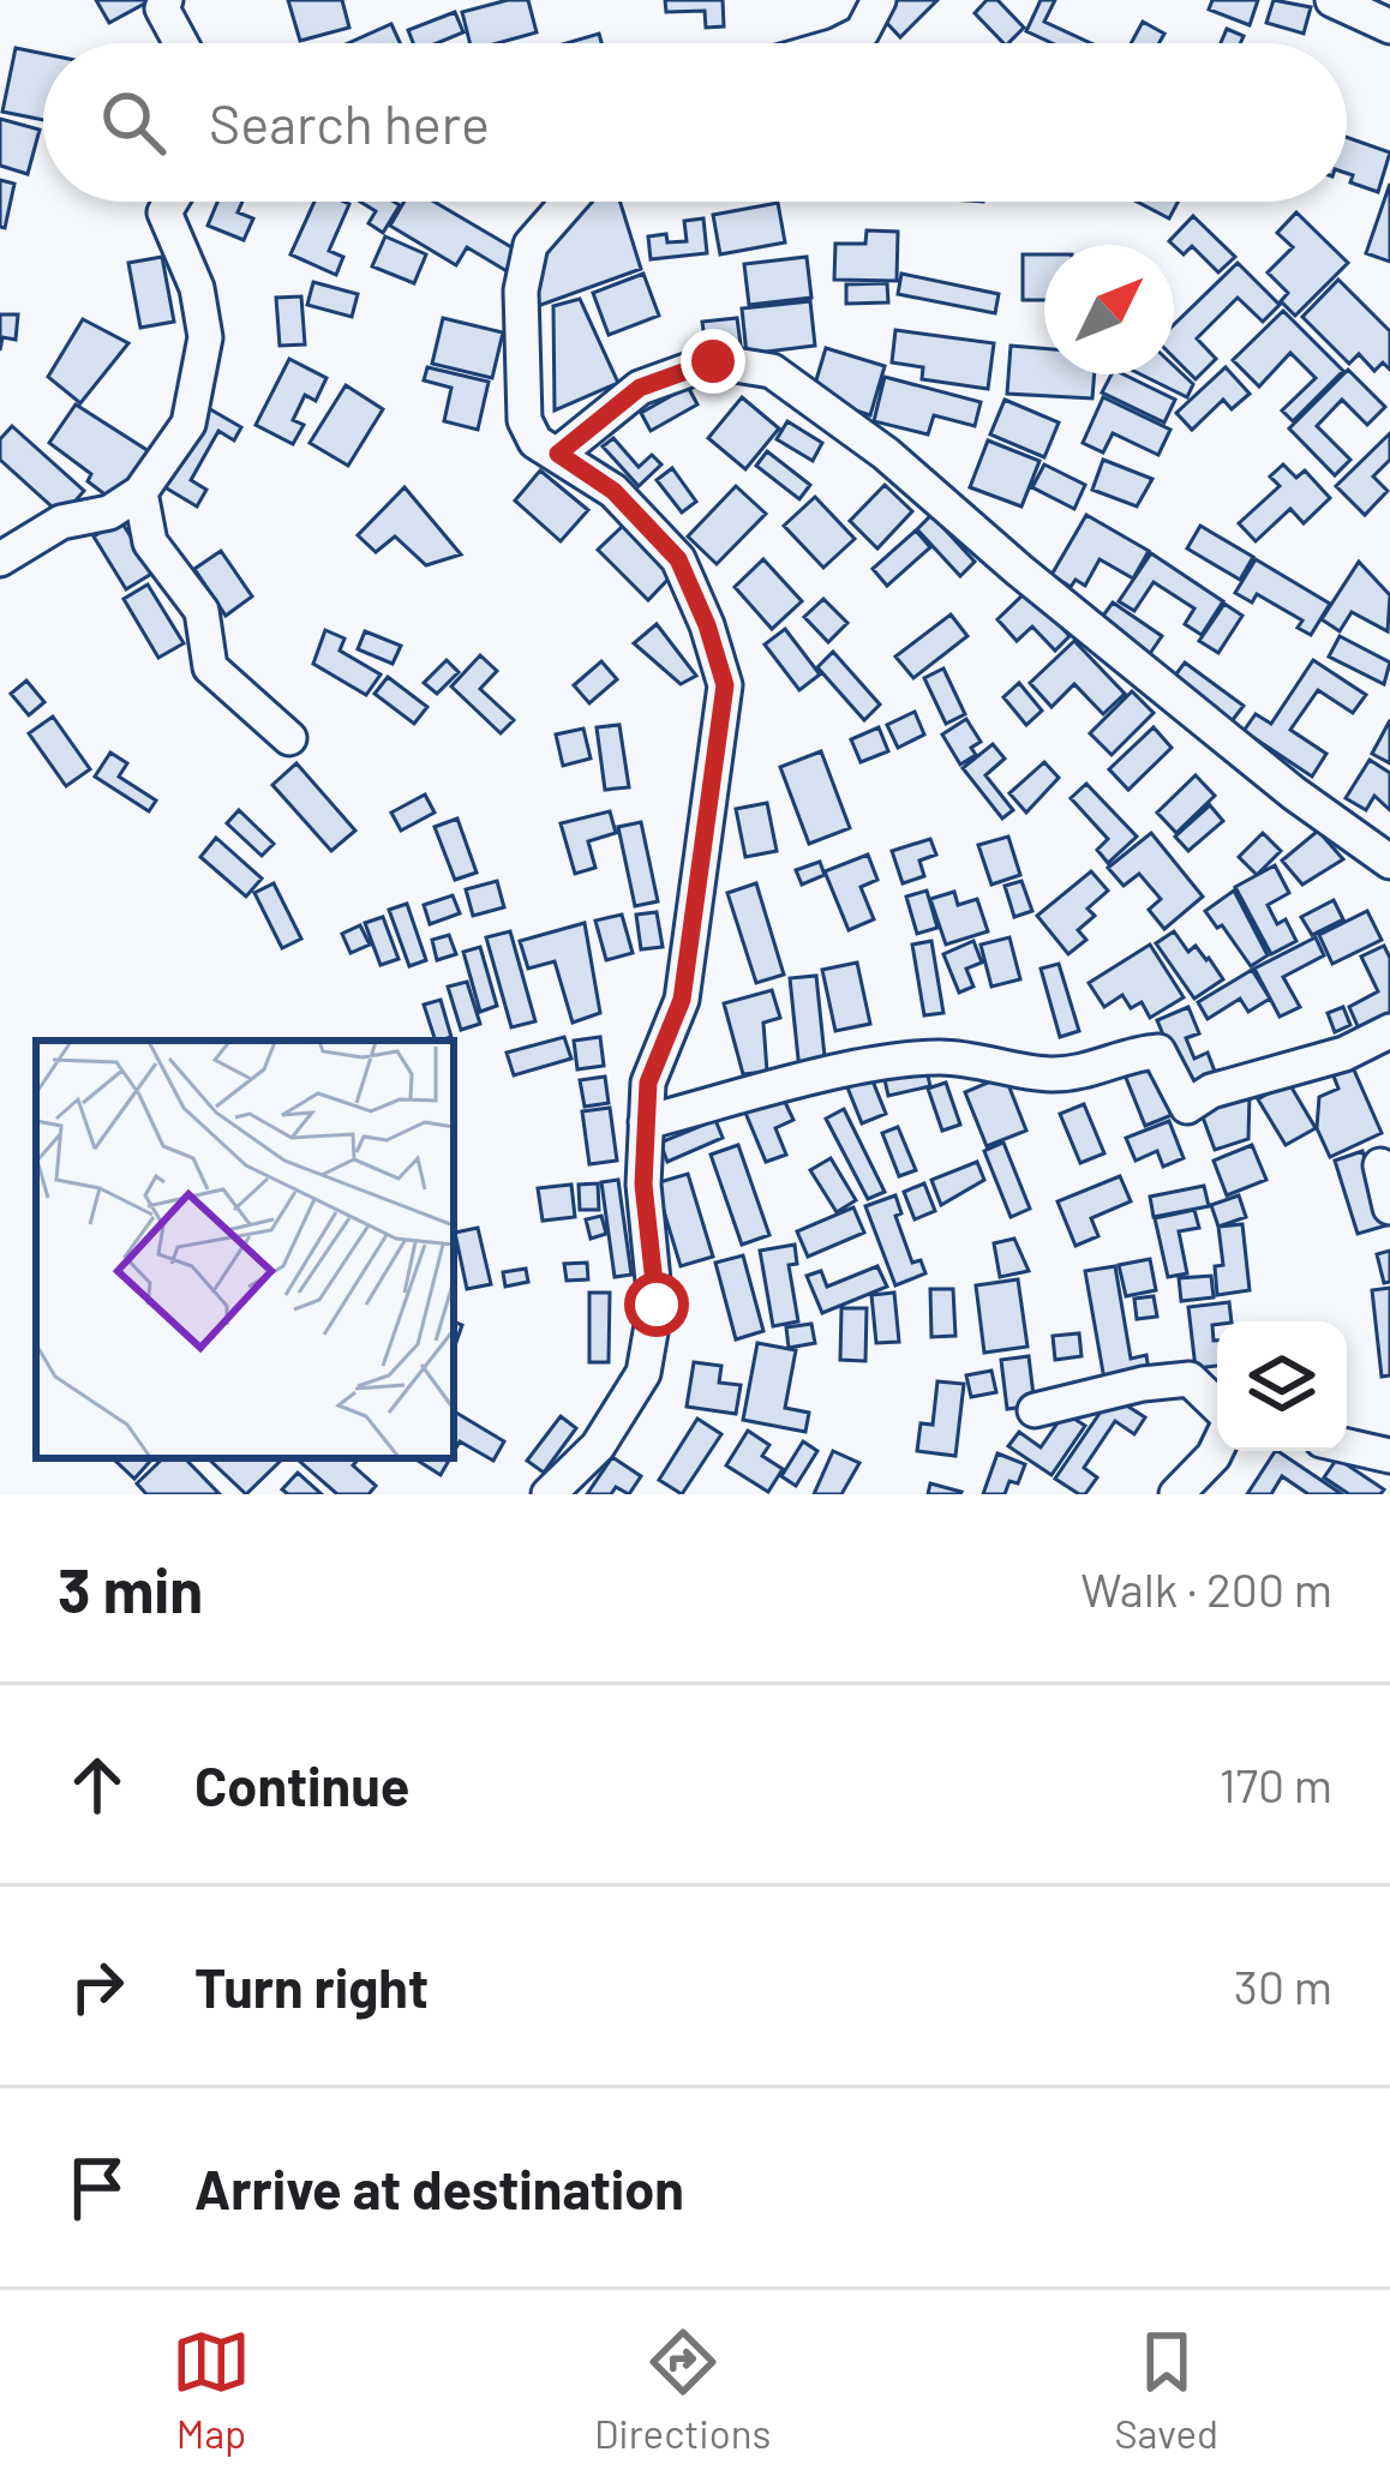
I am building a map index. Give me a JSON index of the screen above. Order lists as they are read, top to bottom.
{
  "north": "top right",
  "page": {
    "search": "Search here",
    "heading": ["3 min", "Walk · 200 m"],
    "list": [
      ["Continue", "170 m"],
      ["Turn right", "30 m"],
      "Arrive at destination"
    ],
    "nav": ["Map", "Directions", "Saved"]
  }
}
